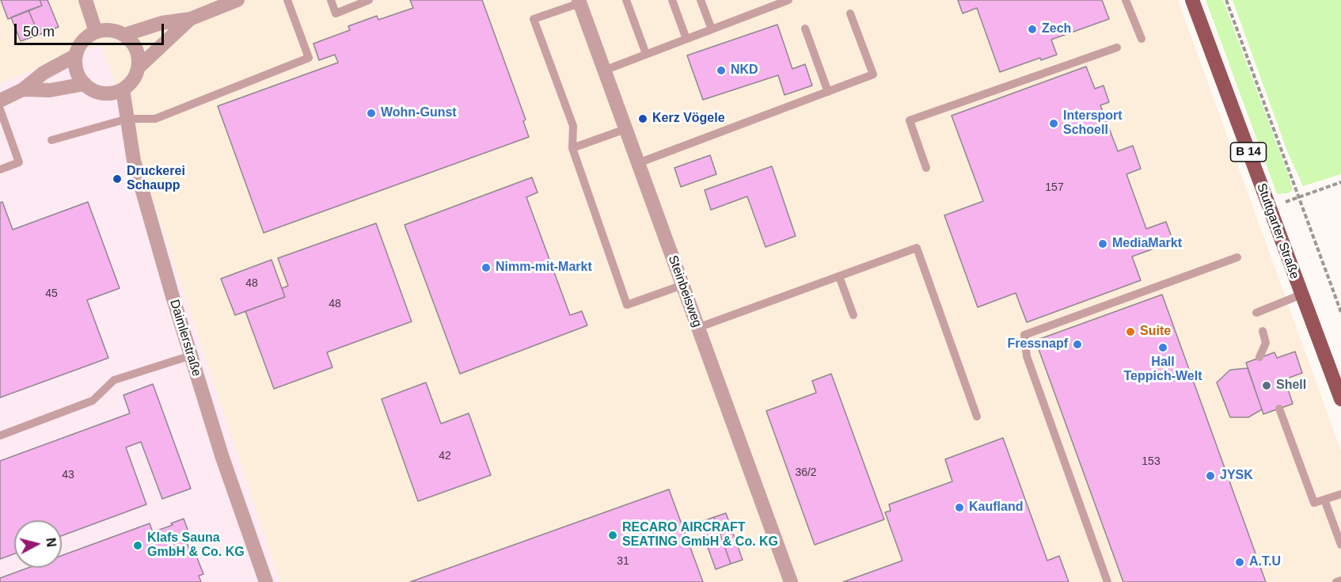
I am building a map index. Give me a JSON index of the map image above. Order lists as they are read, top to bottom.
{
  "streets": {
    "main road": ["B 14", "Stuttgarter Straße"],
    "street": ["Steinbeisweg", "Daimlerstraße"]
  },
  "places": [
    "Zech",
    "NKD",
    "Wohn-Gunst",
    "Kerz Vögele",
    "Intersport Schoell",
    "Druckerei Schaupp",
    "MediaMarkt",
    "Nimm-mit-Markt",
    "Suite",
    "Fressnapf",
    "Hall Teppich-Welt",
    "Shell",
    "JYSK",
    "Kaufland",
    "RECARO AIRCRAFT SEATING GmbH & Co. KG",
    "Klafs Sauna GmbH & Co. KG",
    "A.T.U"
  ],
  "house_numbers": [
    "157",
    "48",
    "45",
    "48",
    "42",
    "153",
    "36/2",
    "43",
    "31"
  ],
  "scale_bar": "50 m",
  "north": "right"
}
